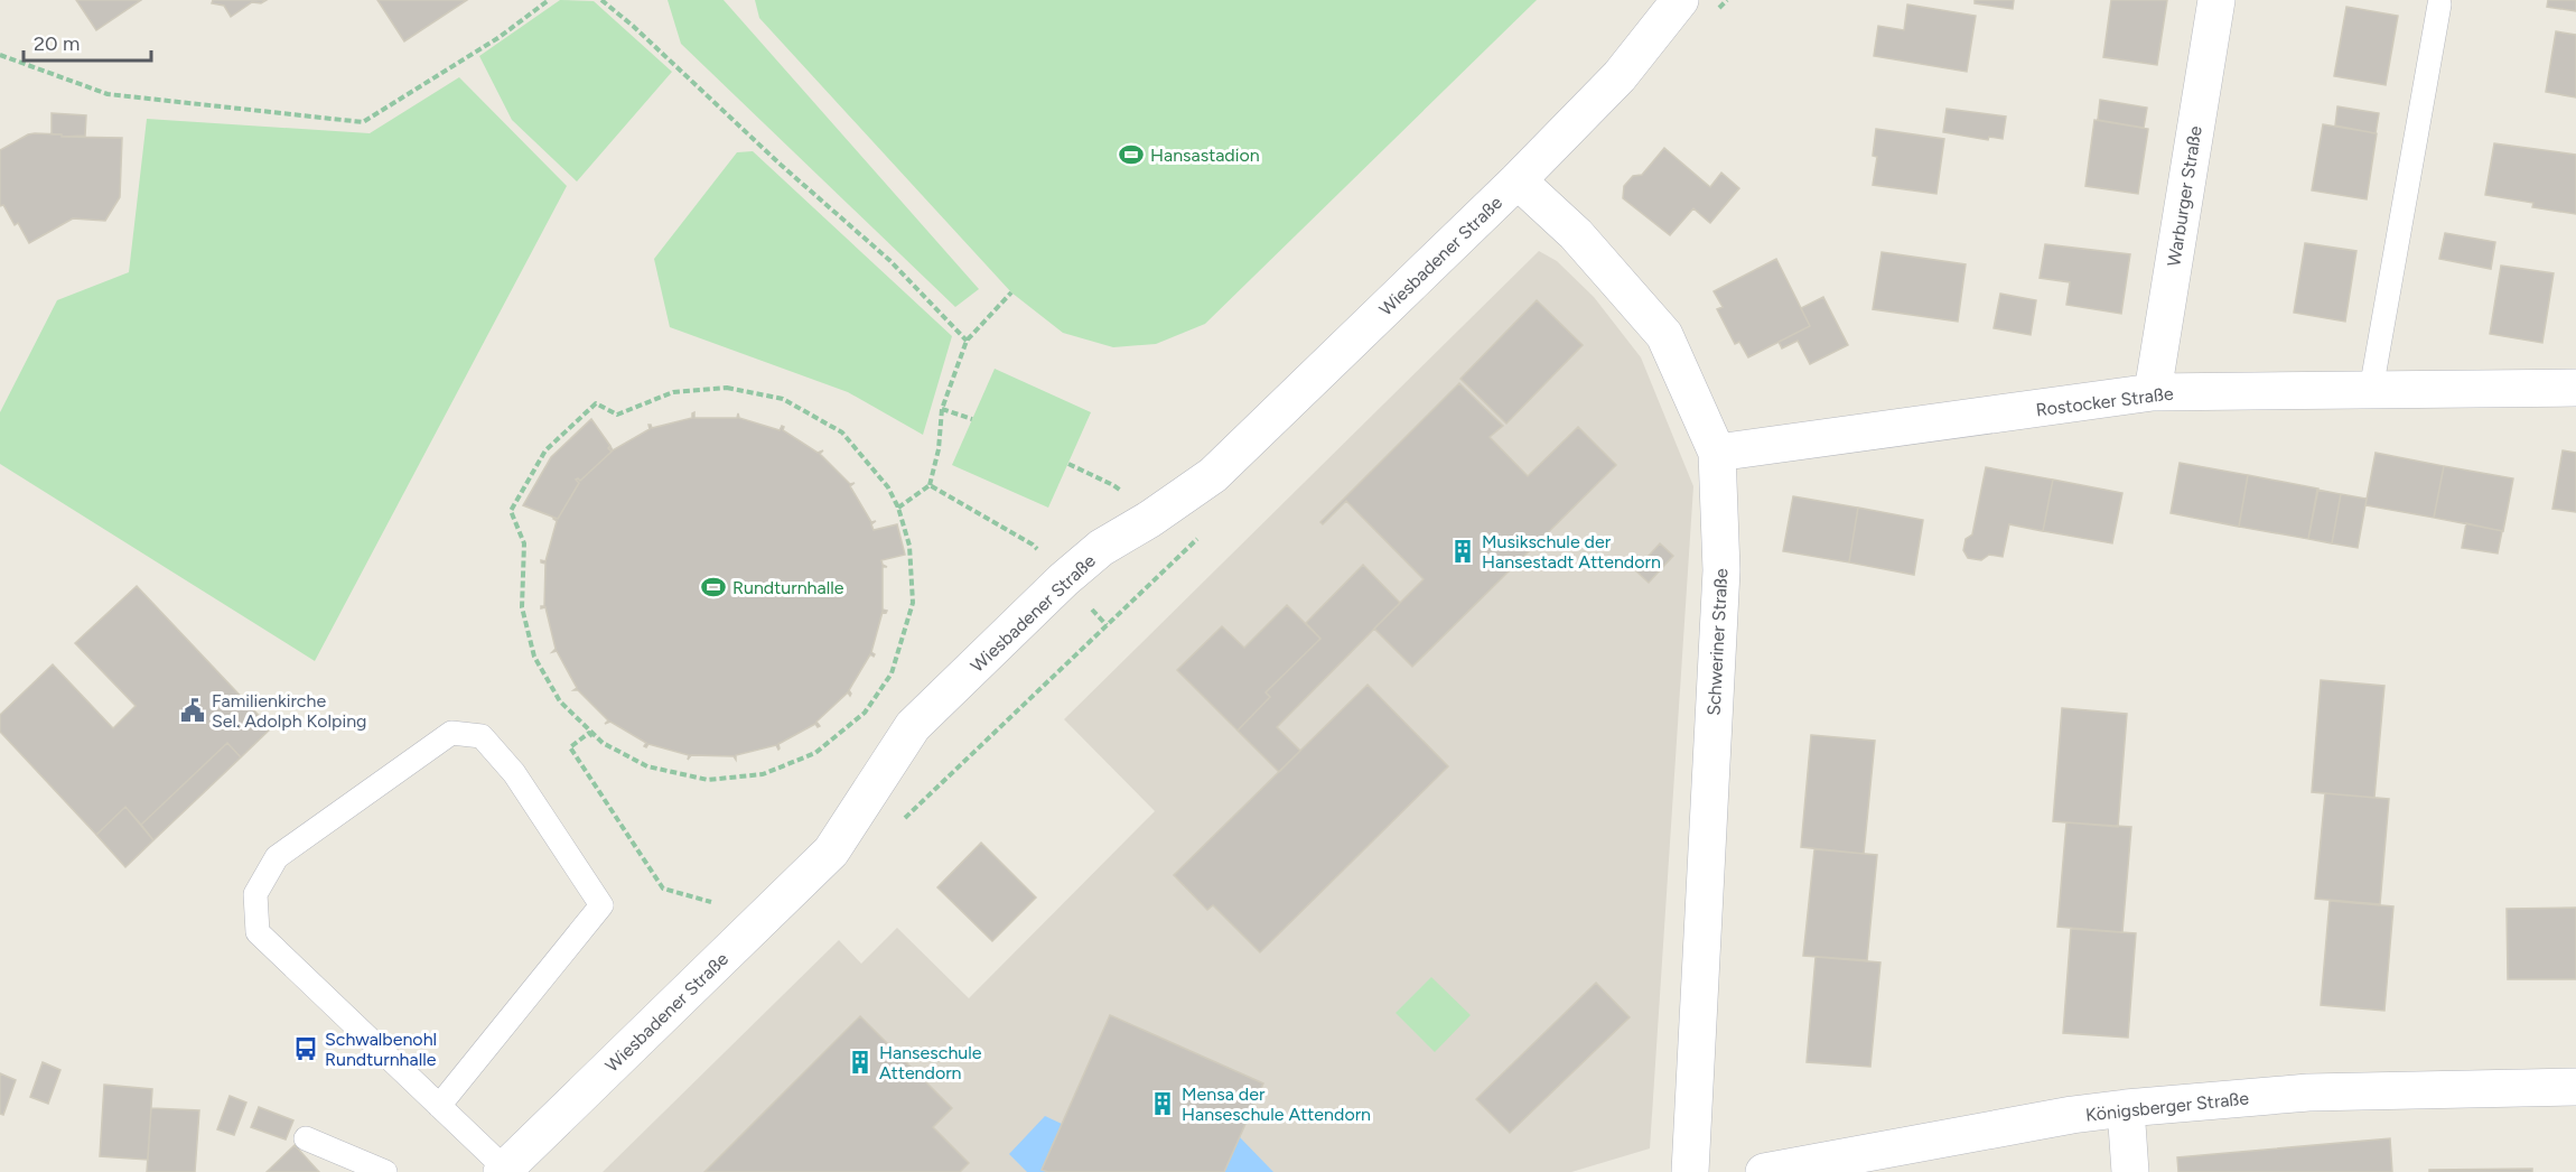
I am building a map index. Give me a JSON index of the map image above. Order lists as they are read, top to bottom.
{
  "streets": {
    "street": [
      "Warburger Straße",
      "Wiesbadener Straße",
      "Rostocker Straße",
      "Schweriner Straße",
      "Königsberger Straße"
    ]
  },
  "crossings": [
    ["Warburger Straße", "Rostocker Straße"],
    ["Wiesbadener Straße", "Schweriner Straße"],
    ["Rostocker Straße", "Schweriner Straße"]
  ],
  "places": {
    "sports": ["Hansastadion", "Rundturnhalle"],
    "building": ["Musikschule der Hansestadt Attendorn", "Hanseschule Attendorn", "Mensa der Hanseschule Attendorn"],
    "public building": ["Familienkirche Sel. Adolph Kolping"],
    "bus stop": ["Schwalbenohl Rundturnhalle"]
  },
  "scale_bar": "20 m"
}
